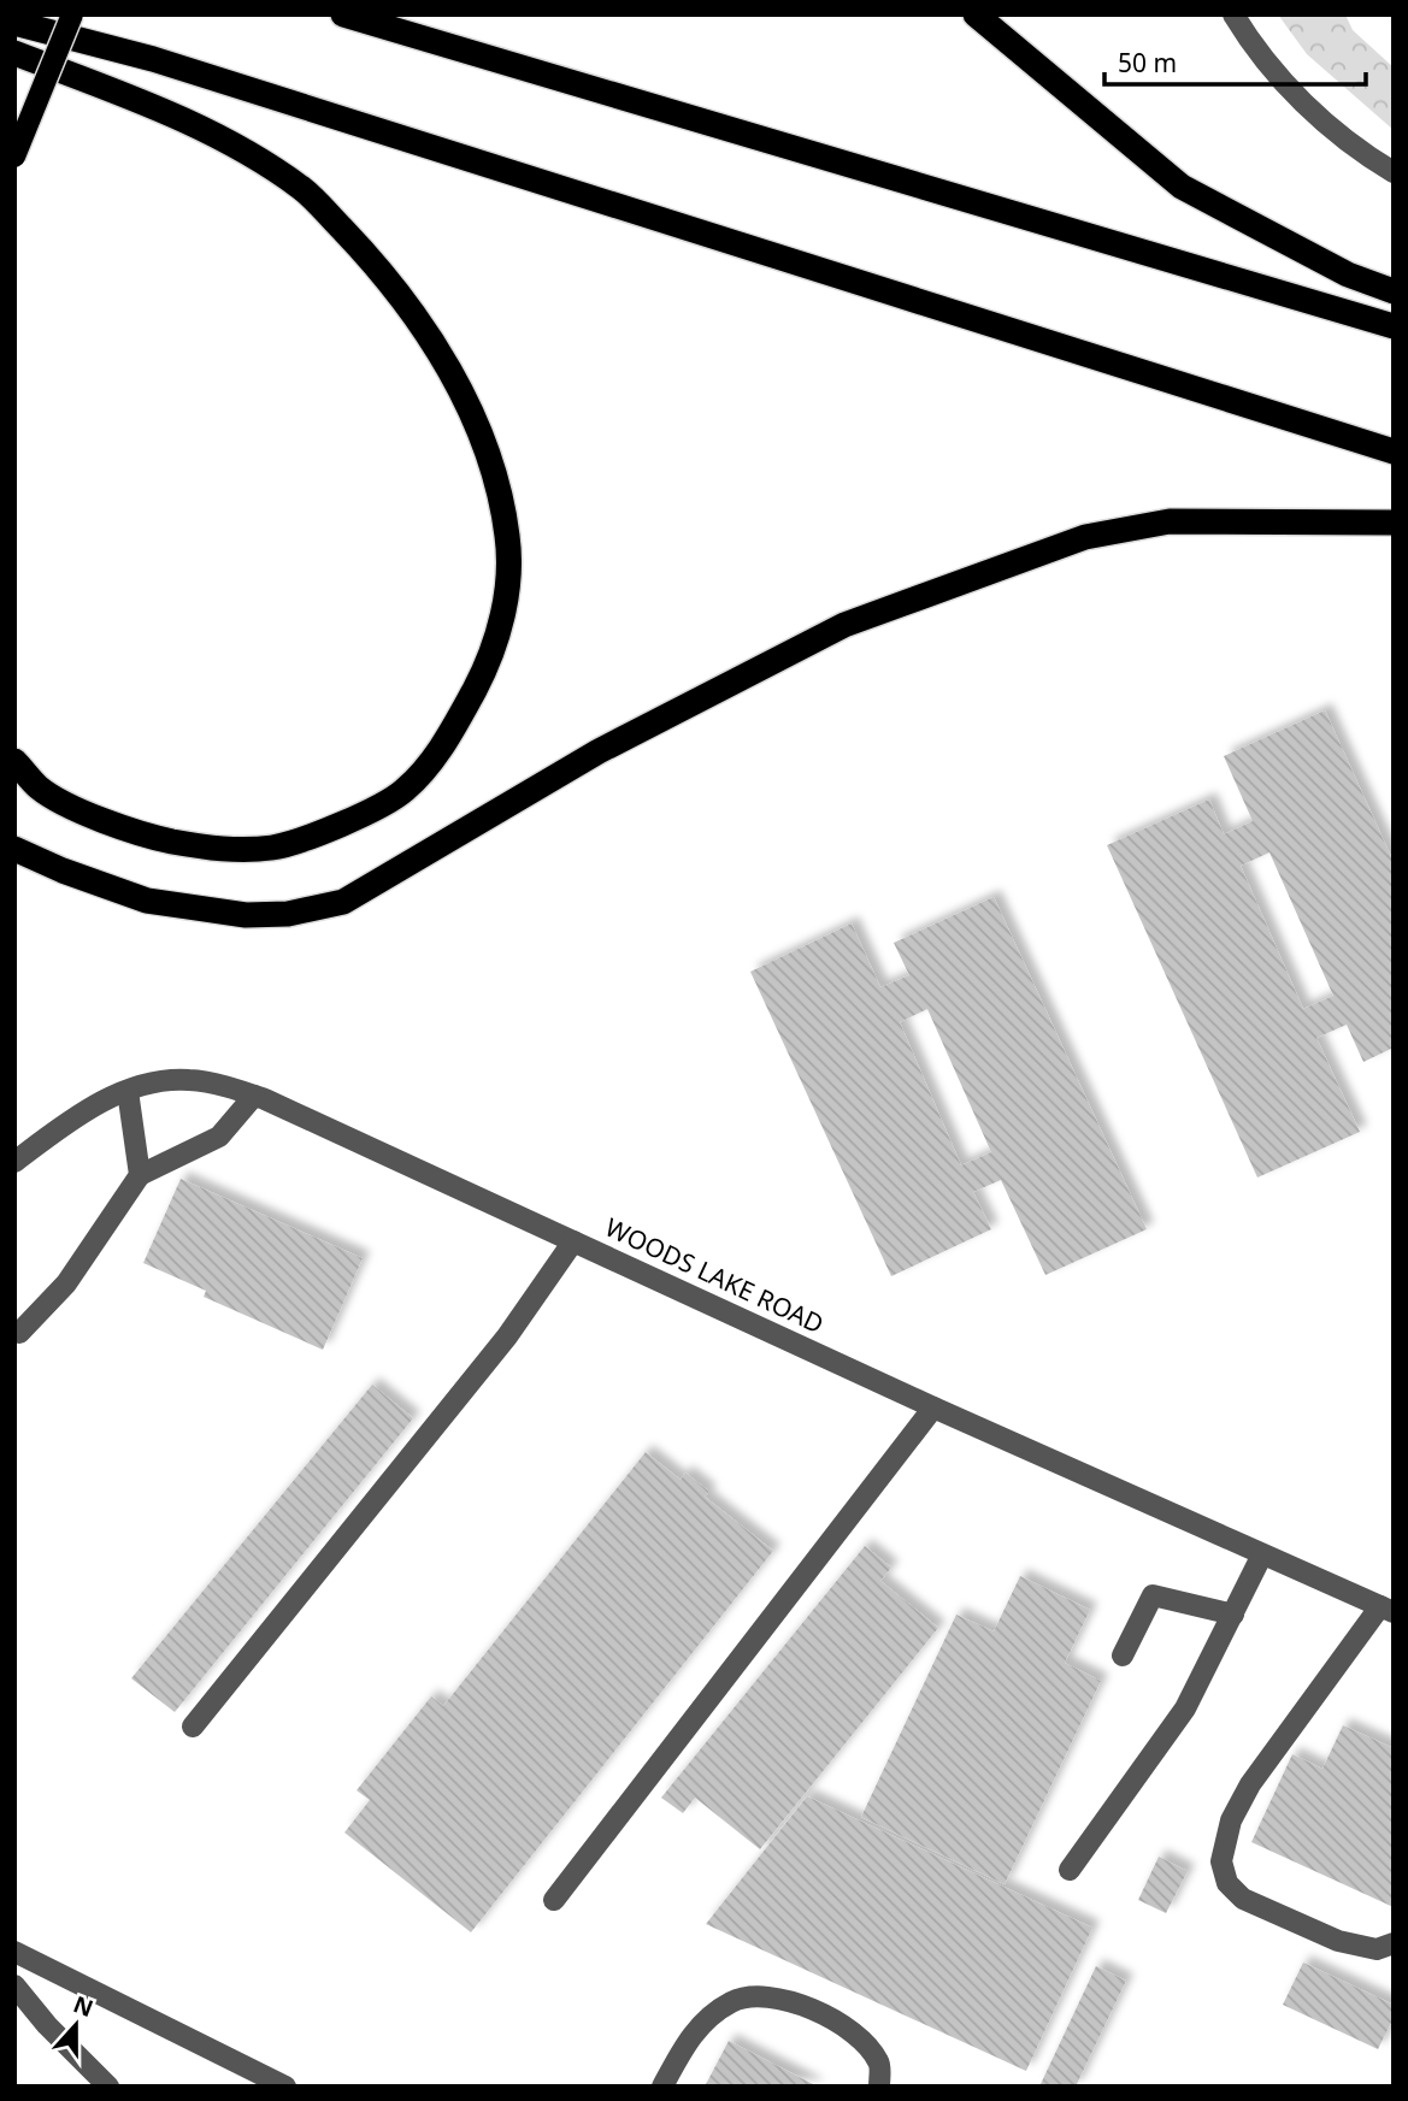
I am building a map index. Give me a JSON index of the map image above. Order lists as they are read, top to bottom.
{
  "streets": {
    "street": ["WOODS LAKE ROAD"]
  },
  "scale_bar": "50 m",
  "north": "top"
}
